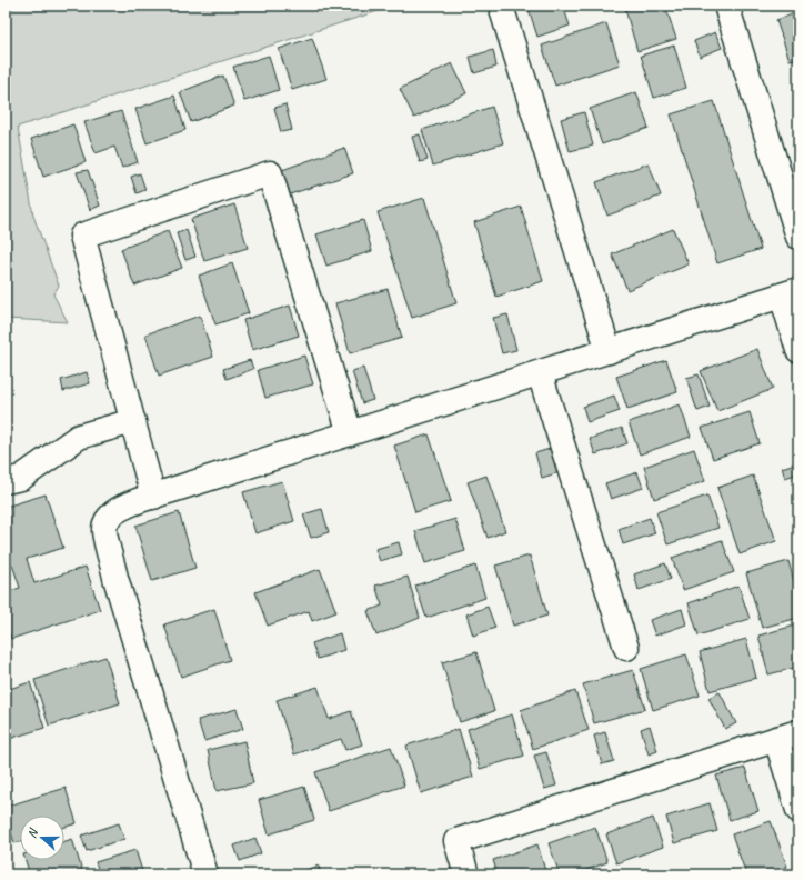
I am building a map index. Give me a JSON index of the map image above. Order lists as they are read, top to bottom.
{
  "north": "left"
}
